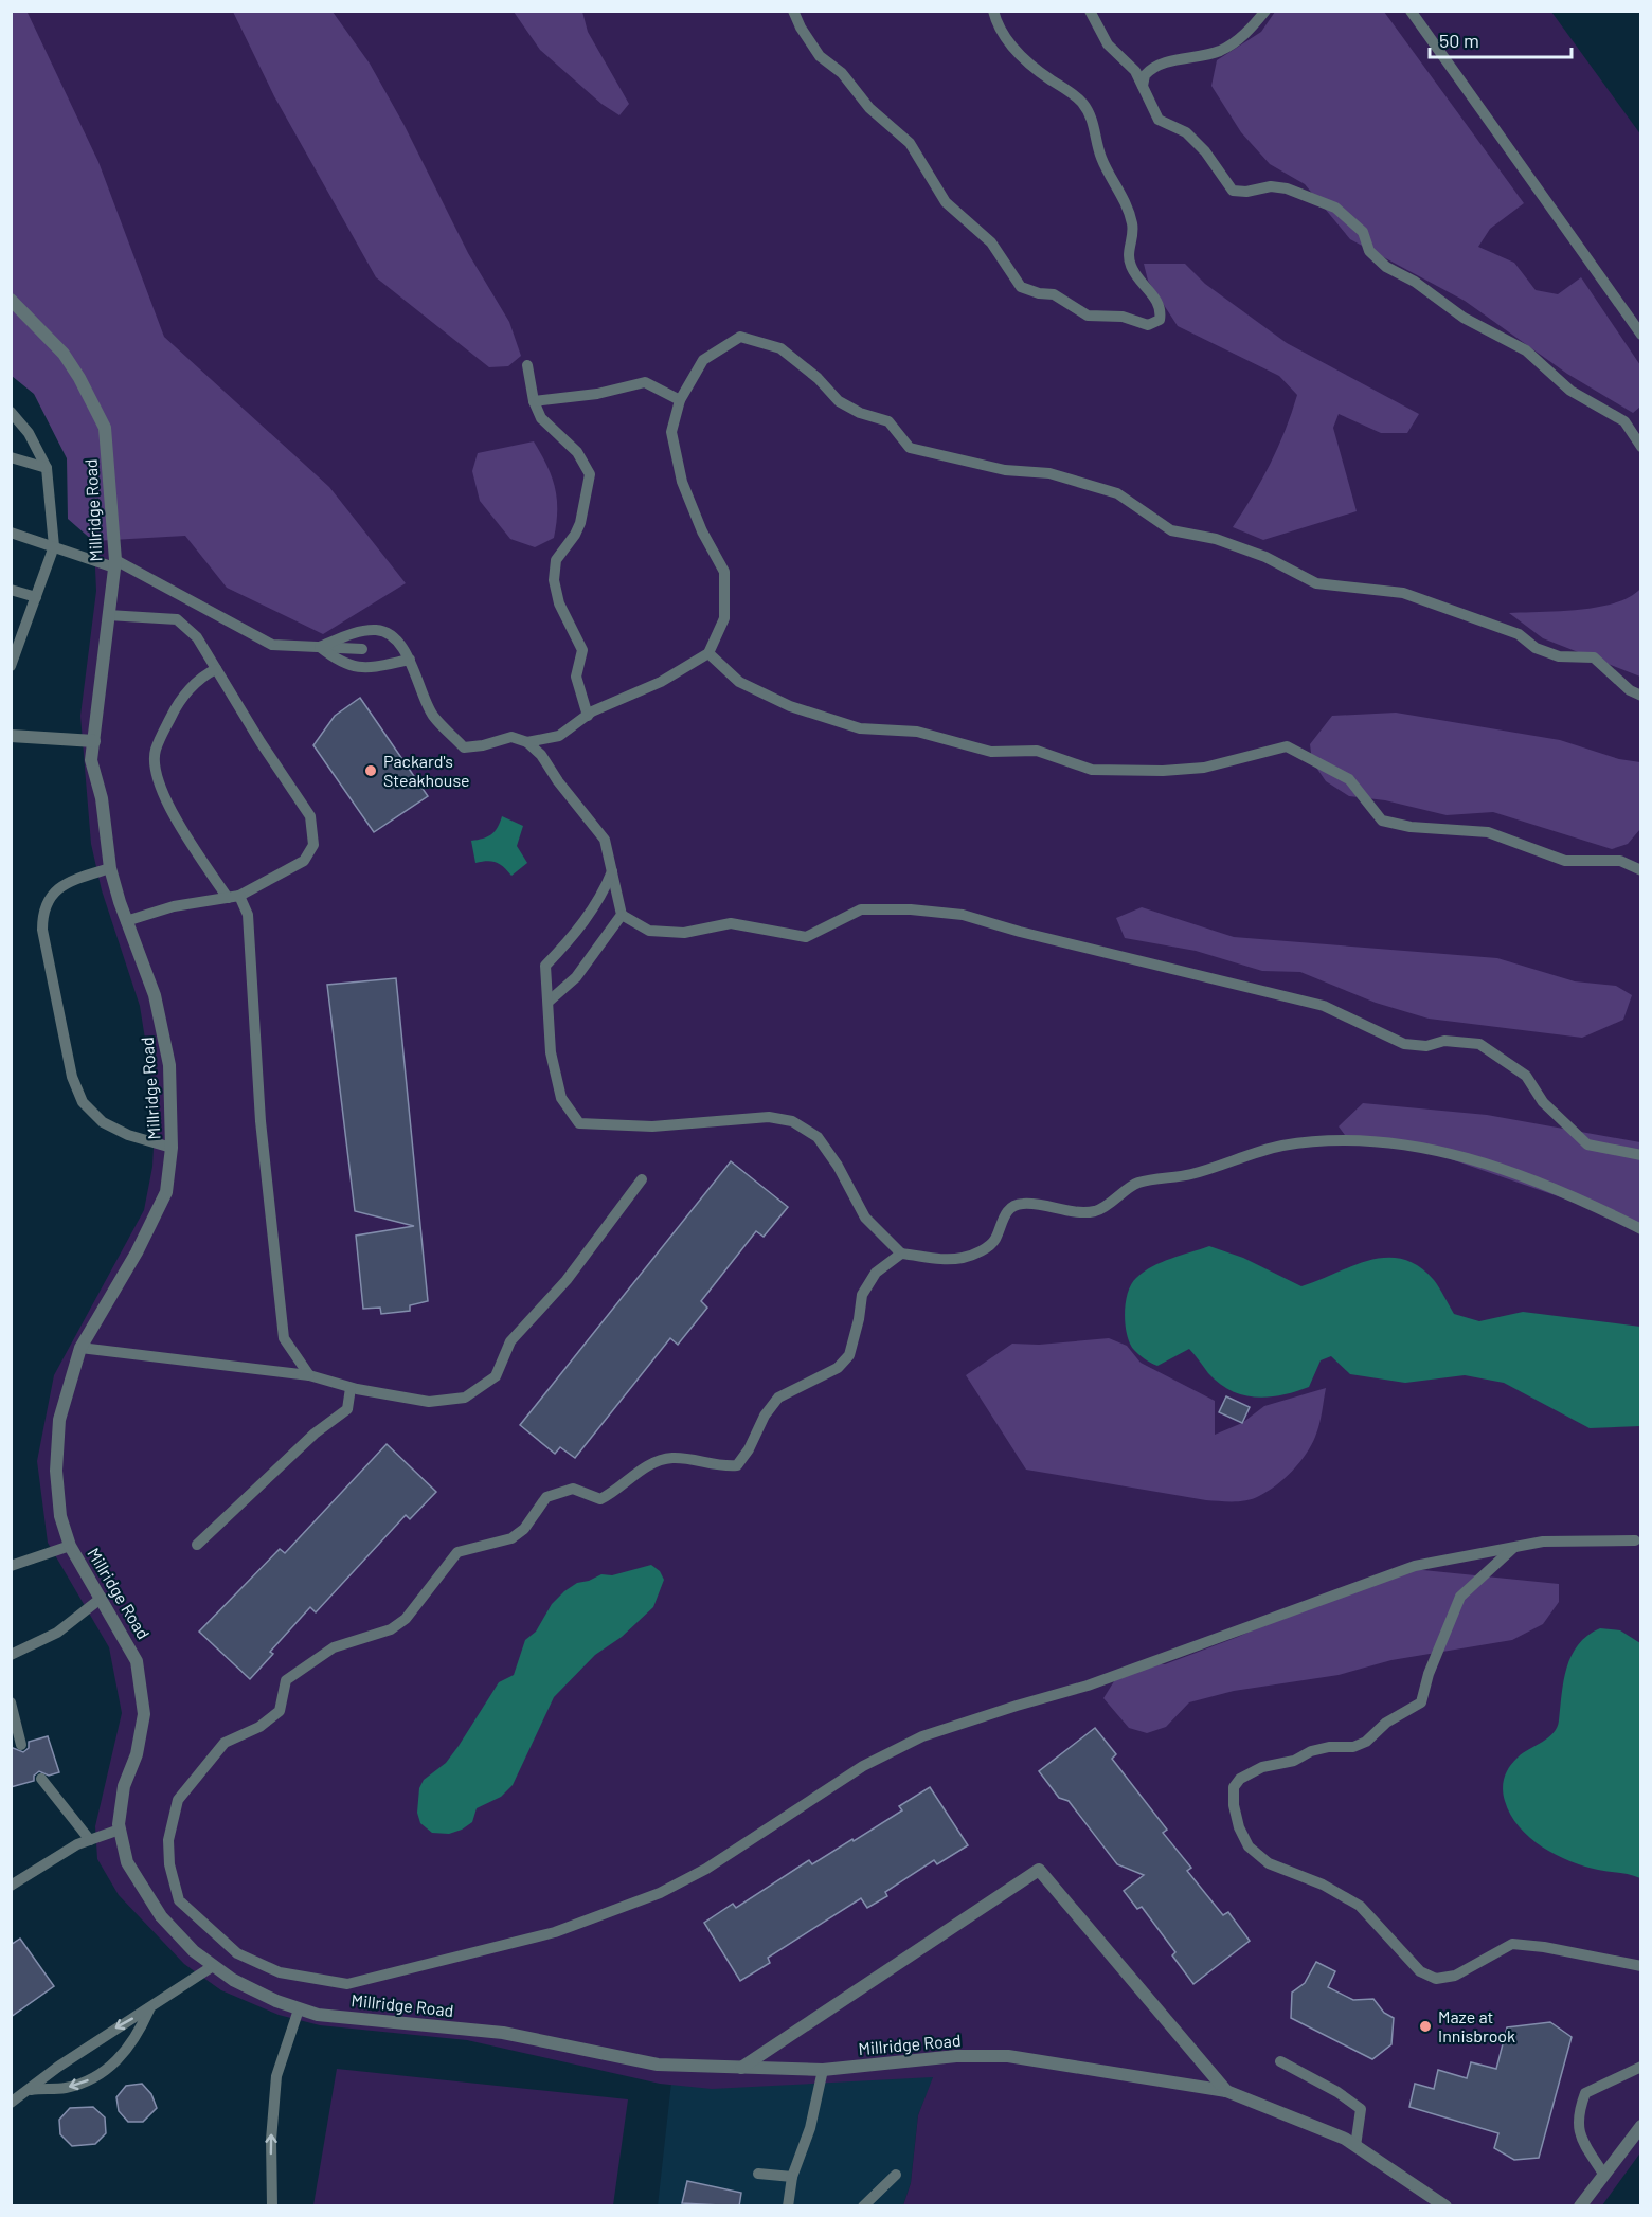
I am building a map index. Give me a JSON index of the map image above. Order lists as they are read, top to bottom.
{
  "streets": {
    "street": ["Millridge Road"]
  },
  "places": ["Packard's Steakhouse", "Maze at Innisbrook"],
  "scale_bar": "50 m"
}
